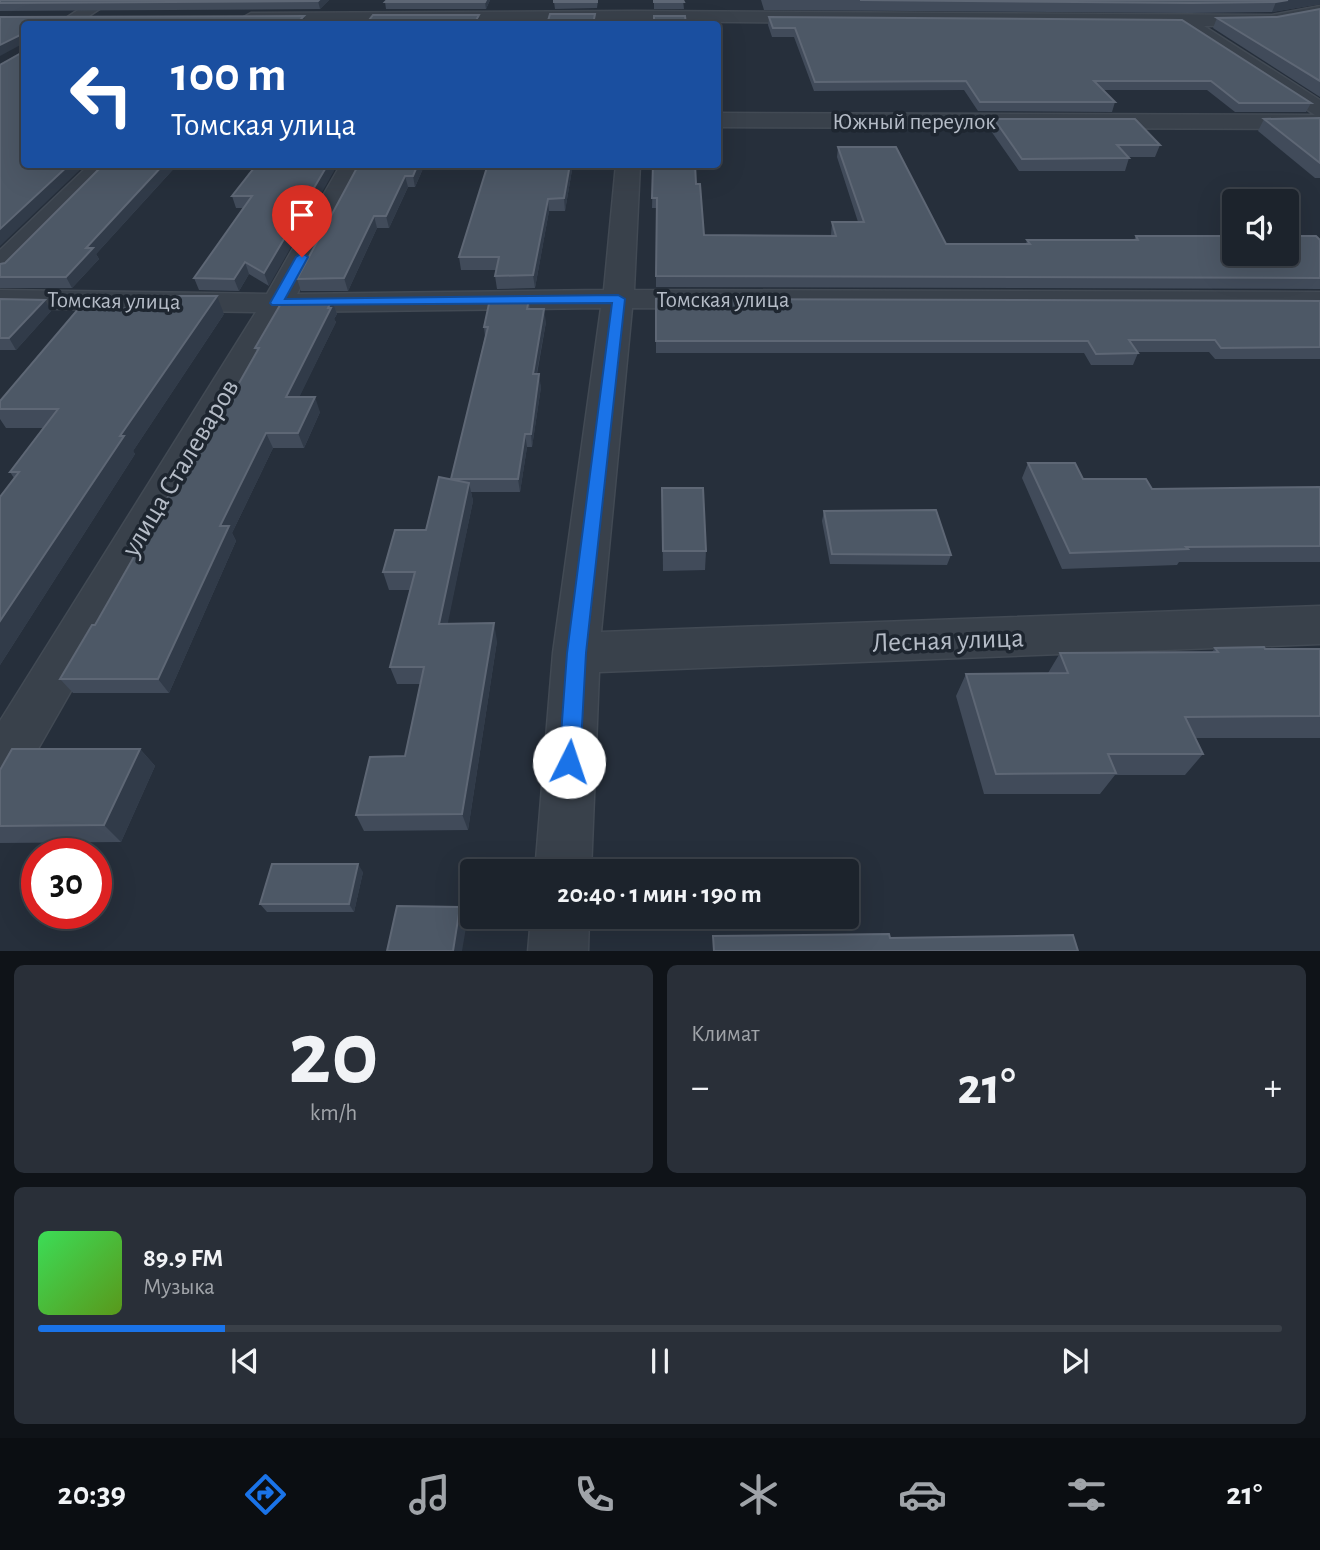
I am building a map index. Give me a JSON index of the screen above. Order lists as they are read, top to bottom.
{
  "streets": {
    "street": [
      "Южный переулок",
      "Томская улица",
      "улица Сталеваров",
      "Лесная улица"
    ]
  },
  "crossings": [
    ["Томская улица", "улица Сталеваров"]
  ],
  "page": {
    "turn": ["100 m", "Томская улица"],
    "limit": "30",
    "trip": "20:40 · 1 мин · 190 m",
    "tile": [
      ["20", "km/h"],
      "Климат"
    ],
    "heat": ["−", "21°", "+"],
    "song": ["89.9 FM", "Музыка"],
    "tabs": ["20:39", "21°"]
  }
}
